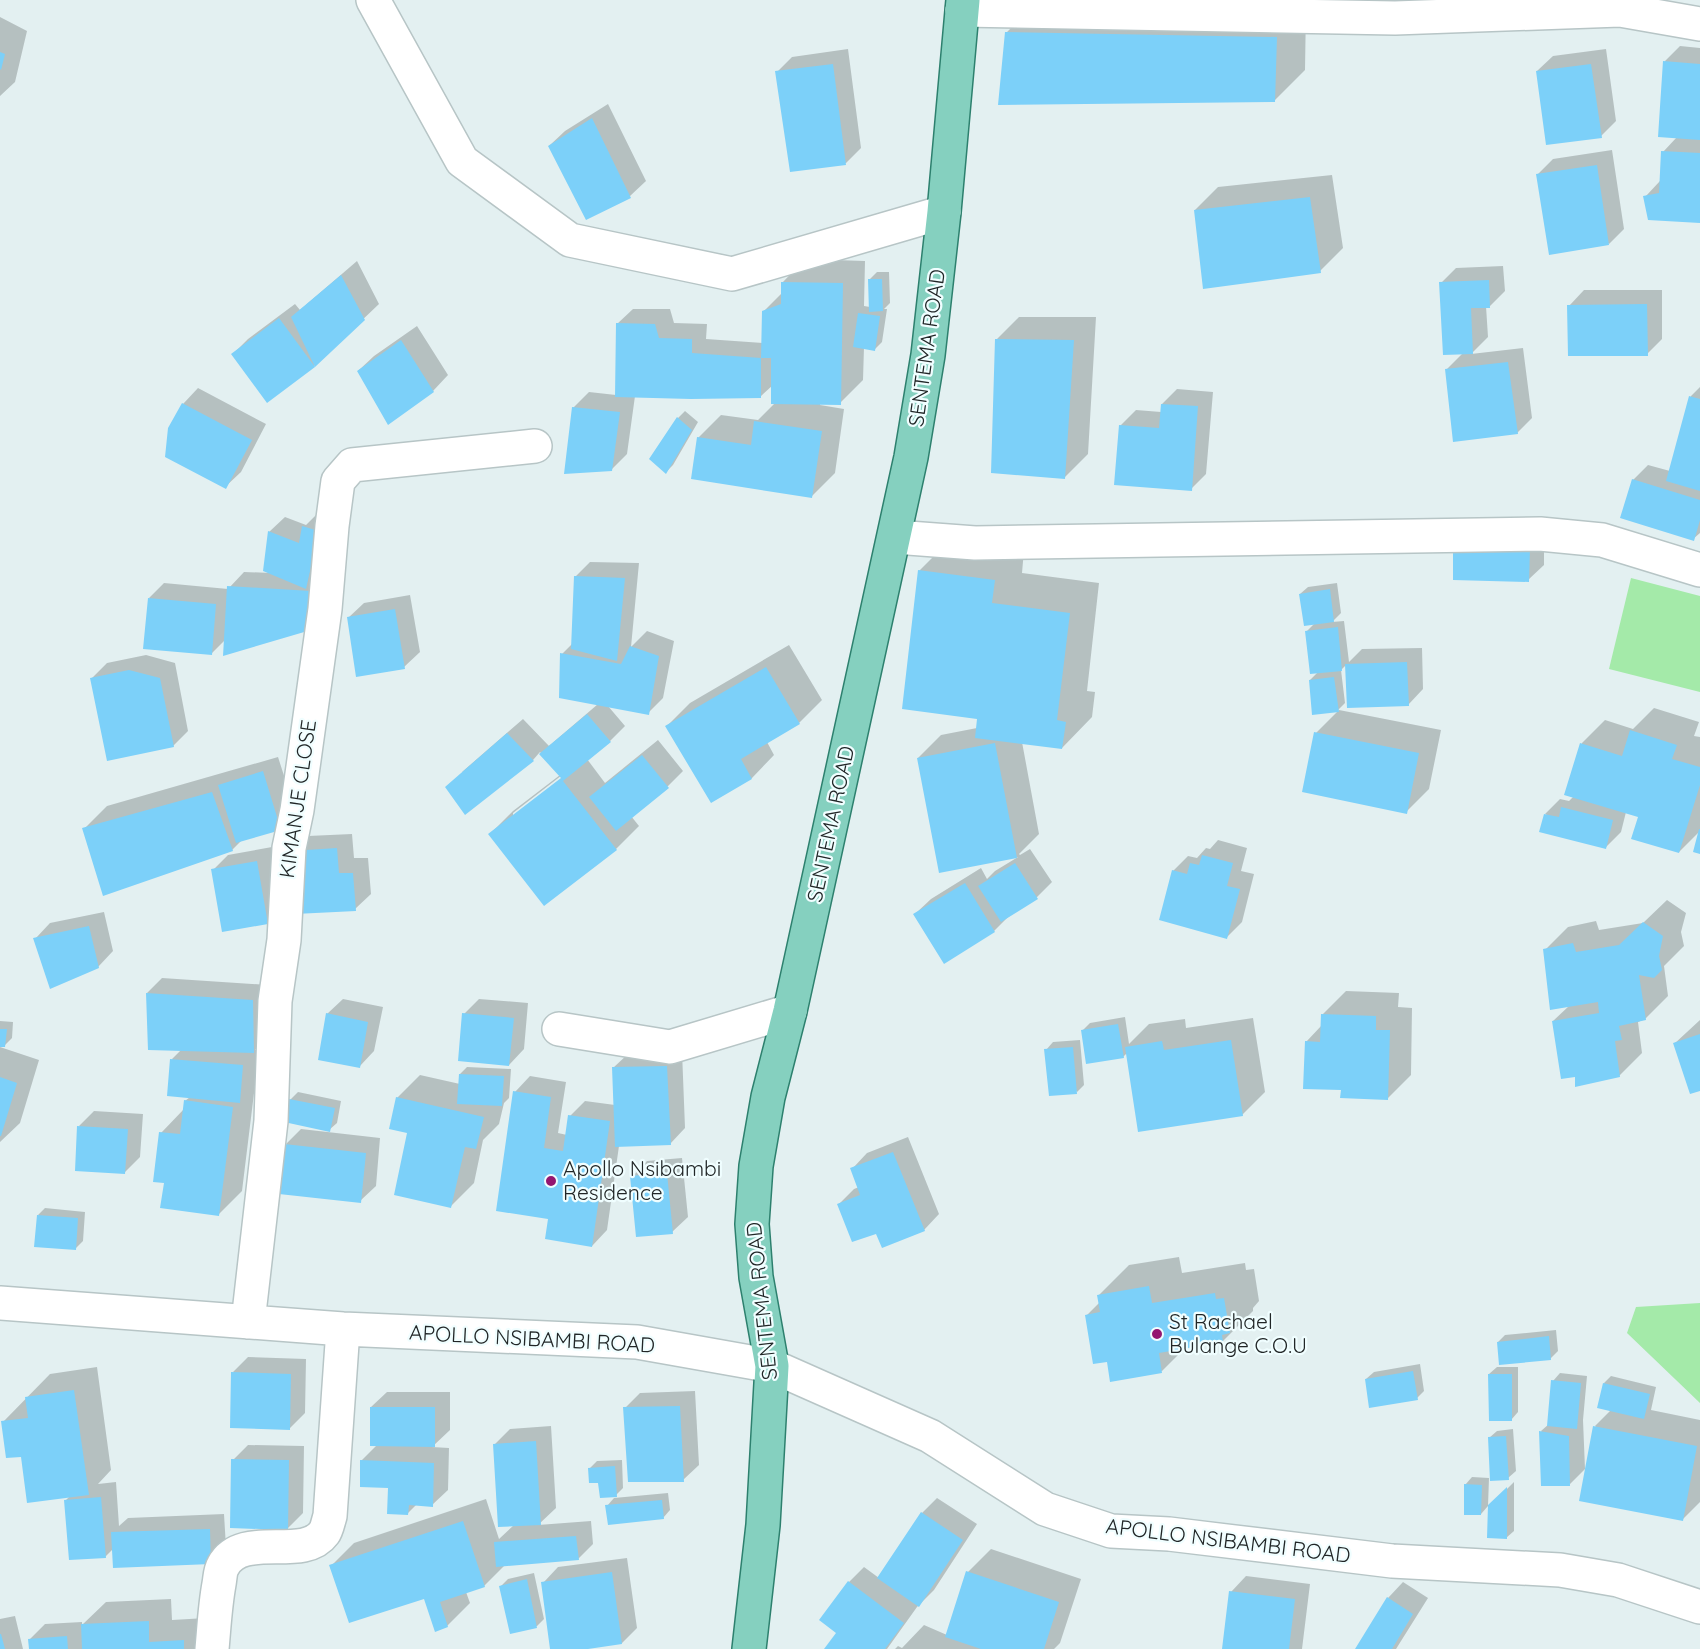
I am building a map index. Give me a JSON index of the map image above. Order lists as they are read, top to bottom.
{
  "streets": {
    "main road": ["SENTEMA ROAD"],
    "street": ["KIMANJE CLOSE", "APOLLO NSIBAMBI ROAD"]
  },
  "crossings": [
    ["SENTEMA ROAD", "APOLLO NSIBAMBI ROAD"],
    ["KIMANJE CLOSE", "APOLLO NSIBAMBI ROAD"]
  ],
  "places": ["Apollo Nsibambi Residence", "St Rachael Bulange C.O.U"]
}
